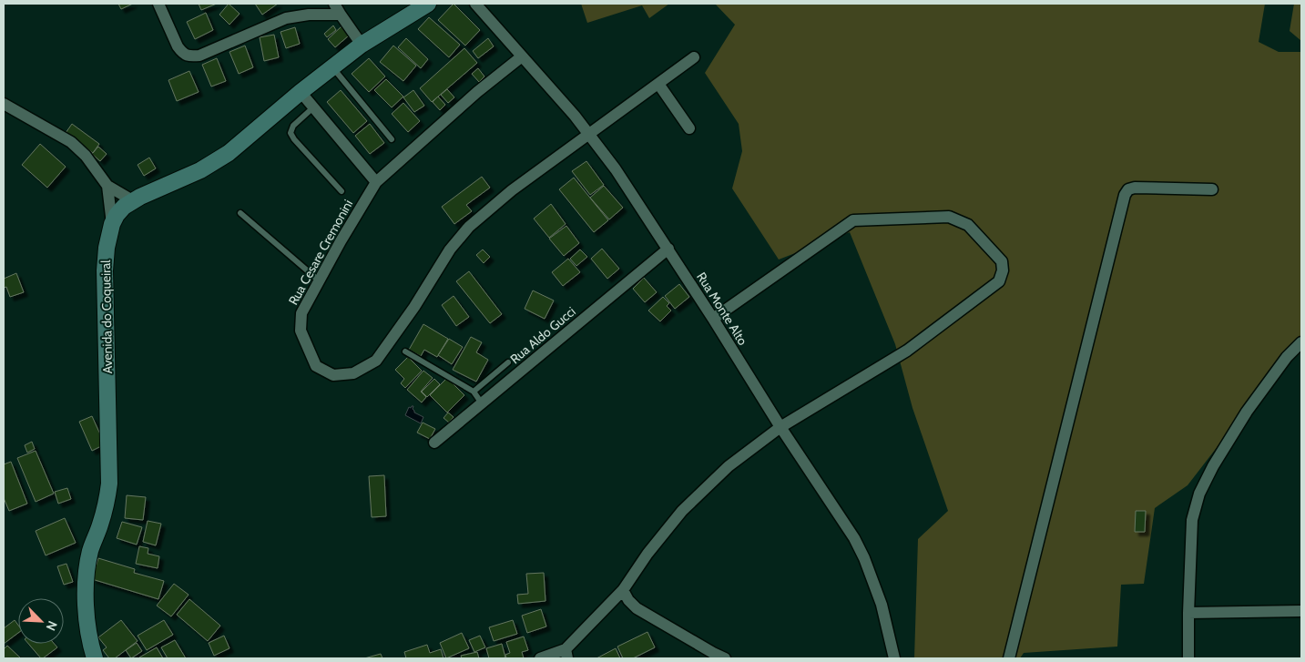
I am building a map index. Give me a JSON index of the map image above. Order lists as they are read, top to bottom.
{
  "streets": {
    "main road": ["Avenida do Coqueiral"],
    "street": ["Rua Cesare Cremonini", "Rua Monte Alto", "Rua Aldo Gucci"]
  },
  "crossings": [
    ["Rua Cesare Cremonini", "Rua Monte Alto"],
    ["Rua Monte Alto", "Rua Aldo Gucci"]
  ],
  "north": "bottom right"
}
